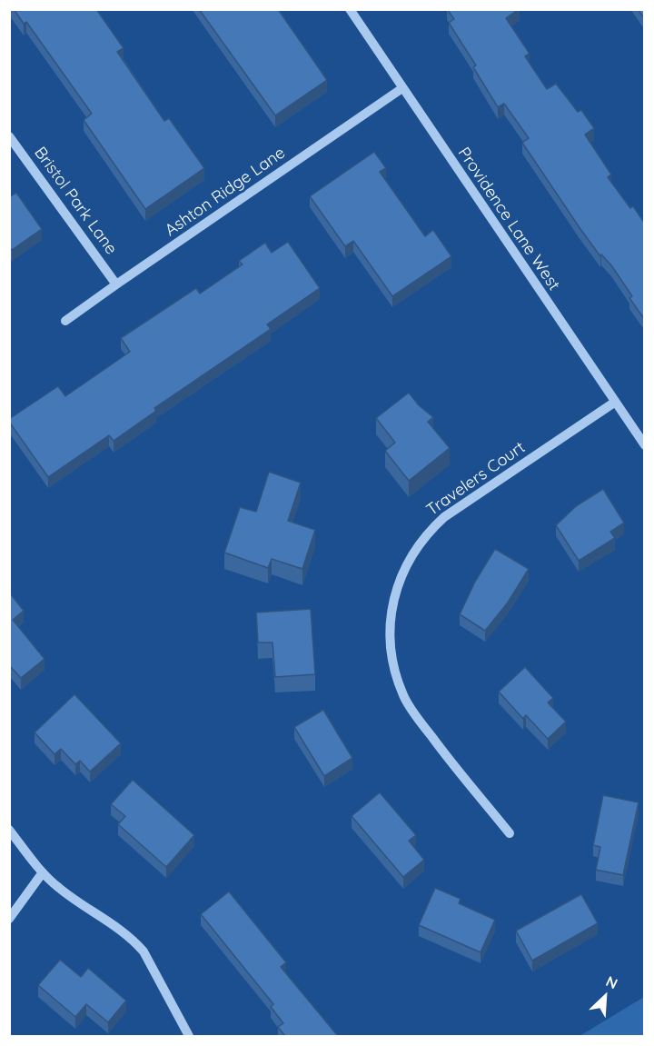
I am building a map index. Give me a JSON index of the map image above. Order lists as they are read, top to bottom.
{
  "streets": {
    "street": [
      "Ashton Ridge Lane",
      "Bristol Park Lane",
      "Providence Lane West",
      "Travelers Court"
    ]
  },
  "crossings": [
    ["Ashton Ridge Lane", "Bristol Park Lane"],
    ["Ashton Ridge Lane", "Providence Lane West"],
    ["Providence Lane West", "Travelers Court"]
  ],
  "north": "top right"
}
